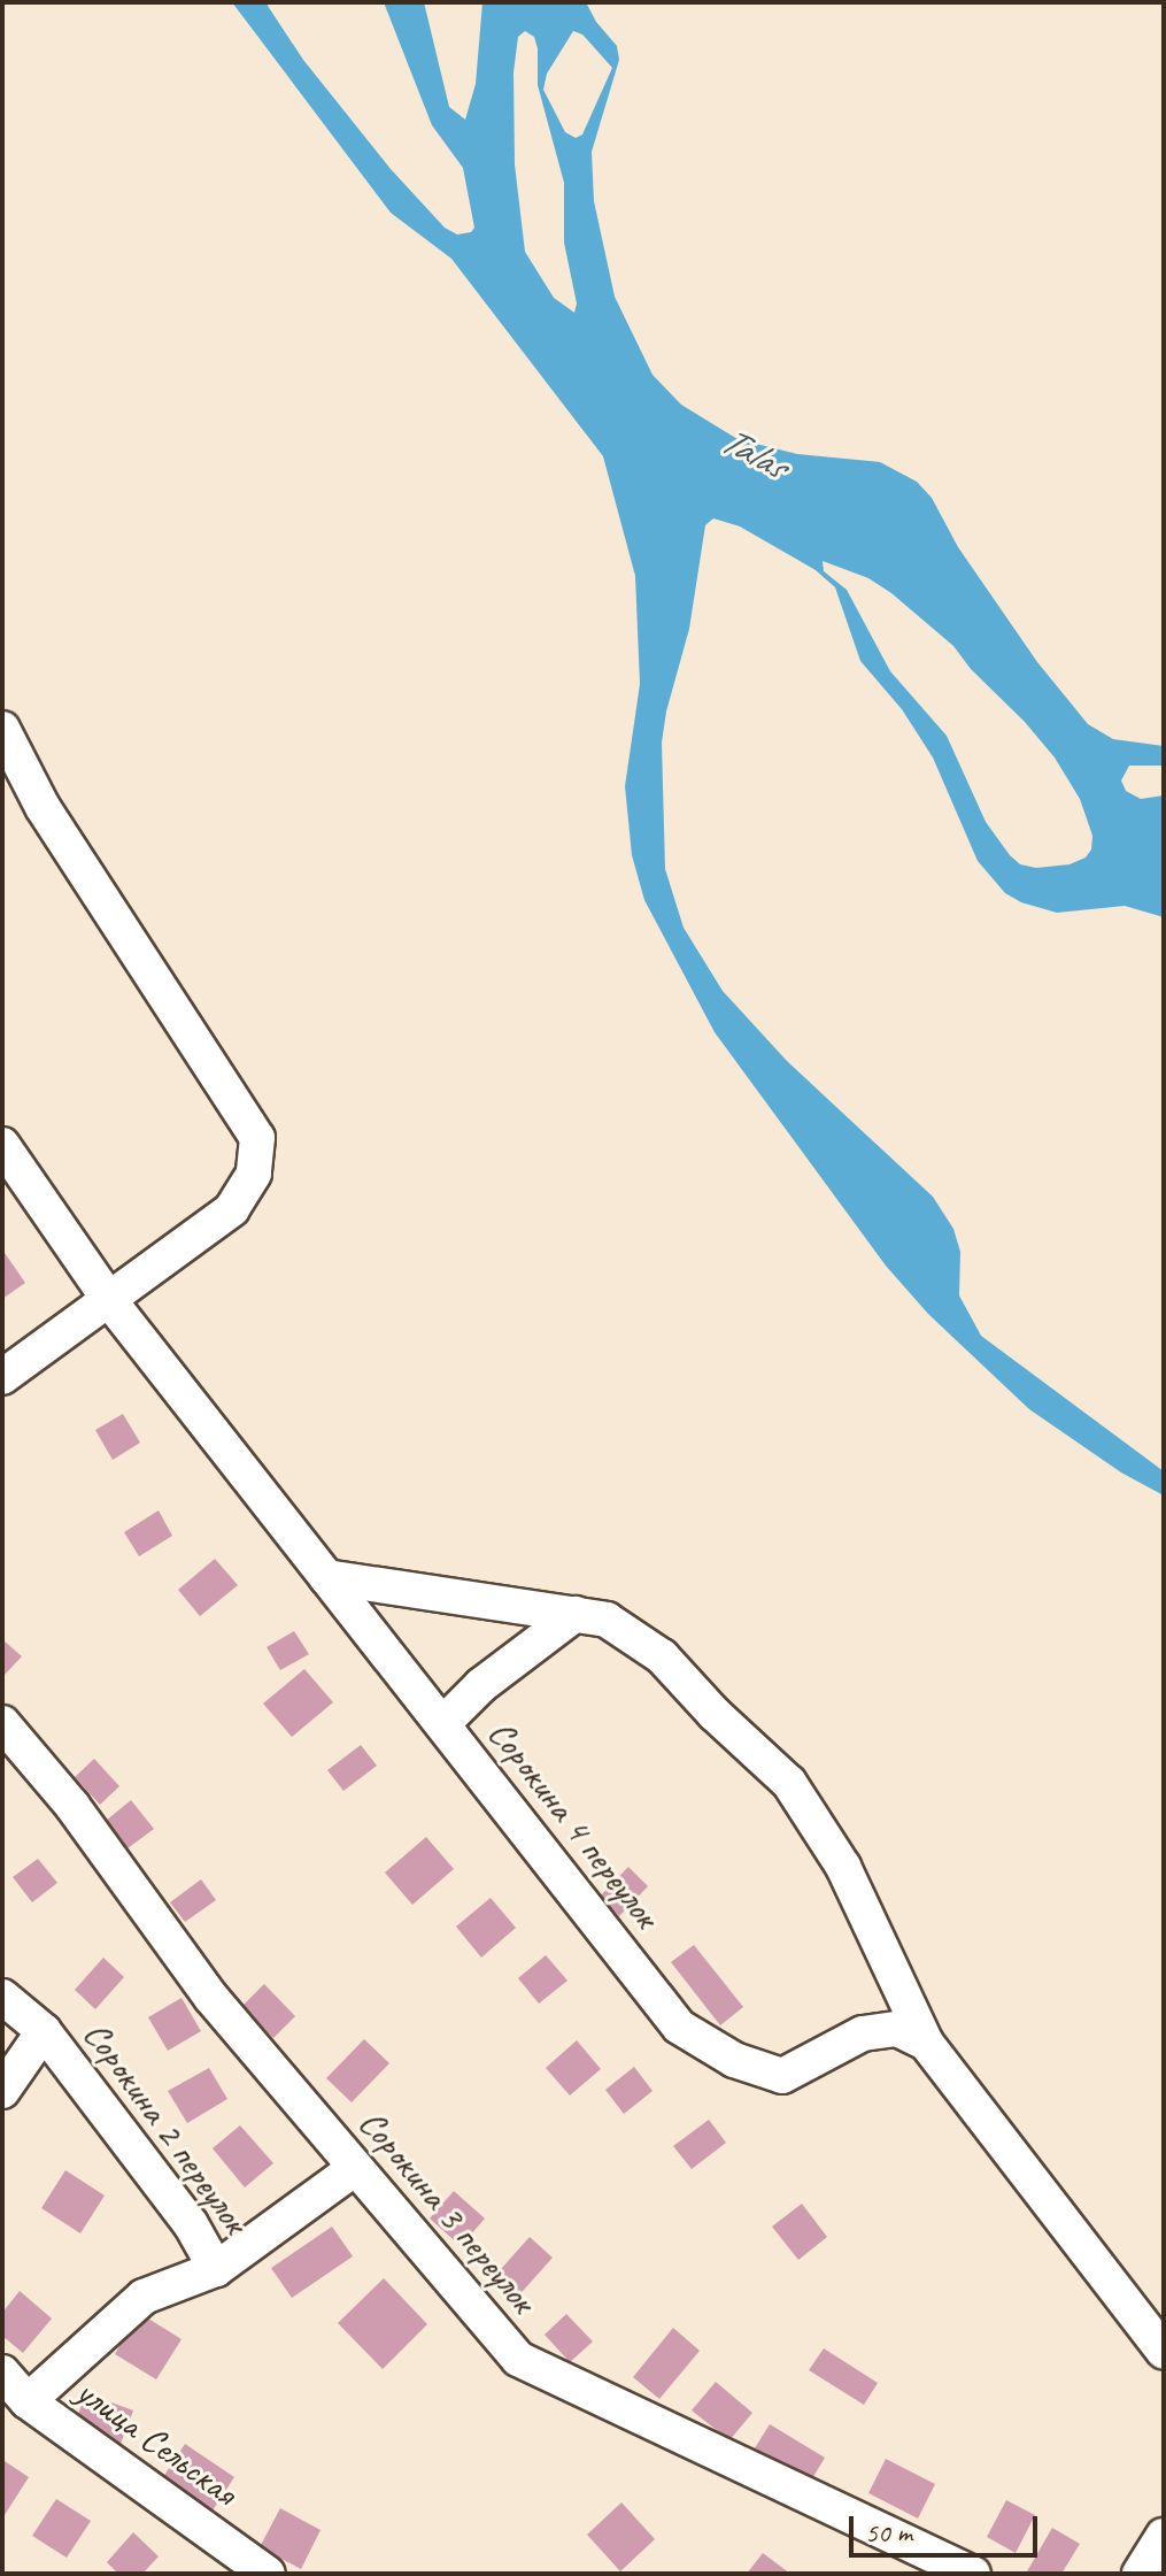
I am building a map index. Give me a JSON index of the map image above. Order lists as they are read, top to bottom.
{
  "streets": {
    "street": [
      "Сорокина 4 переулок",
      "Сорокина 2 переулок",
      "Сорокина 3 переулок",
      "улица Сельская"
    ]
  },
  "crossings": [
    ["Сорокина 2 переулок", "Сорокина 3 переулок"]
  ],
  "water": ["Talas"],
  "scale_bar": "50 m"
}
